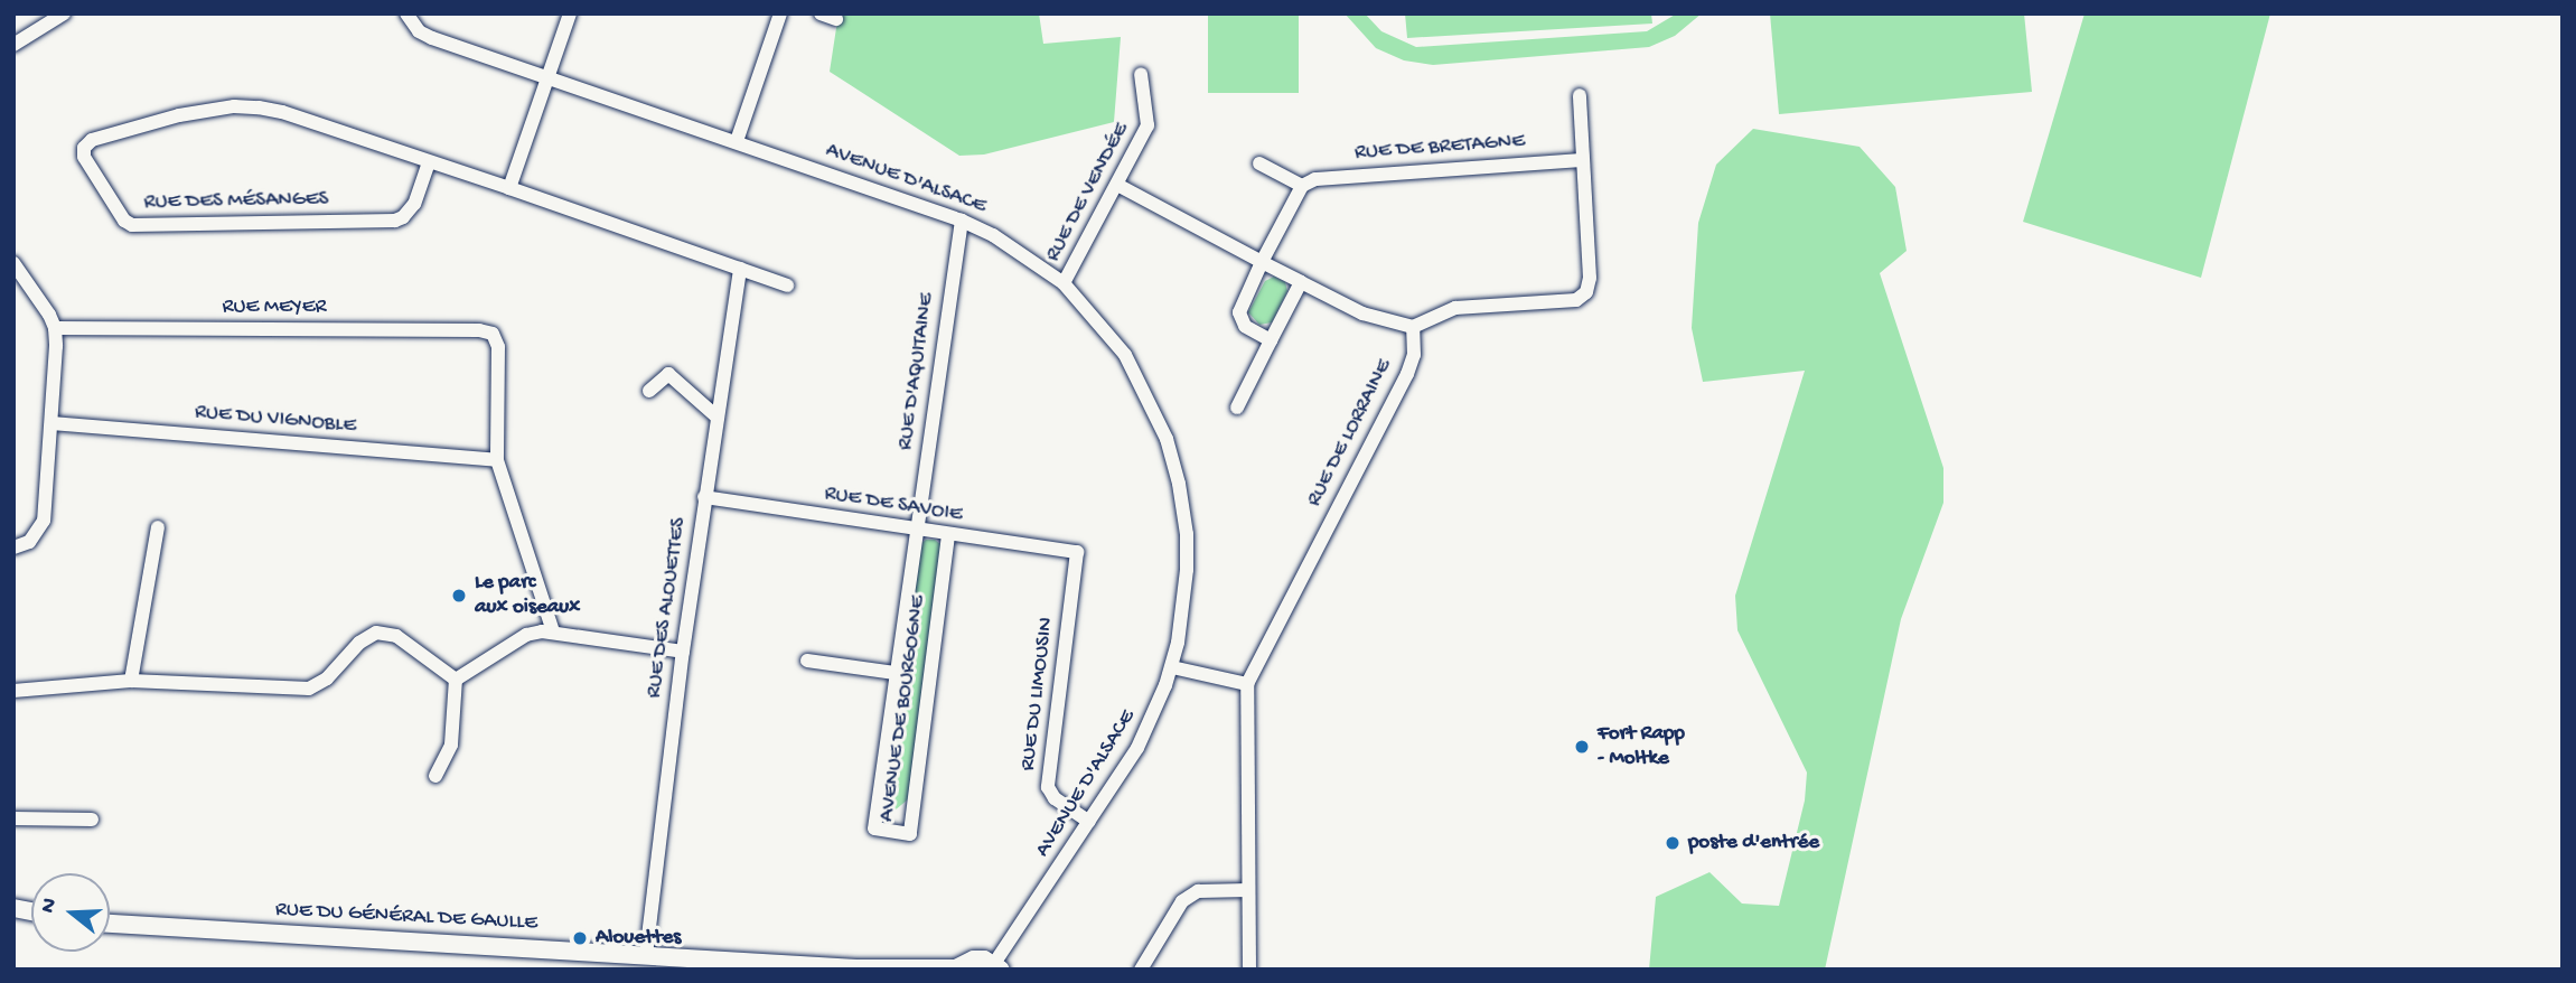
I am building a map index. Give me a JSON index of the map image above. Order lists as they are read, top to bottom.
{
  "streets": {
    "main road": ["RUE DU GÉNÉRAL DE GAULLE"],
    "street": [
      "RUE DE BRETAGNE",
      "AVENUE D'ALSACE",
      "RUE DE VENDÉE",
      "RUE DES MÉSANGES",
      "RUE MEYER",
      "RUE D'AQUITAINE",
      "RUE DU VIGNOBLE",
      "RUE DE LORRAINE",
      "RUE DE SAVOIE",
      "RUE DES ALOUETTES",
      "RUE DU LIMOUSIN",
      "AVENUE DE BOURGOGNE"
    ]
  },
  "crossings": [
    ["AVENUE D'ALSACE", "RUE DE VENDÉE"],
    ["AVENUE D'ALSACE", "RUE D'AQUITAINE"],
    ["AVENUE D'ALSACE", "RUE DU LIMOUSIN"],
    ["AVENUE D'ALSACE", "RUE DU GÉNÉRAL DE GAULLE"],
    ["RUE DES MÉSANGES", "RUE DES ALOUETTES"],
    ["RUE MEYER", "RUE DU VIGNOBLE"],
    ["RUE D'AQUITAINE", "RUE DE SAVOIE"],
    ["RUE D'AQUITAINE", "AVENUE DE BOURGOGNE"],
    ["RUE DE SAVOIE", "RUE DES ALOUETTES"],
    ["RUE DE SAVOIE", "RUE DU LIMOUSIN"],
    ["RUE DE SAVOIE", "AVENUE DE BOURGOGNE"],
    ["RUE DES ALOUETTES", "RUE DU GÉNÉRAL DE GAULLE"]
  ],
  "places": [
    "Le parc aux oiseaux",
    "Fort Rapp - Moltke",
    "poste d'entrée",
    "Alouettes"
  ],
  "north": "left"
}
